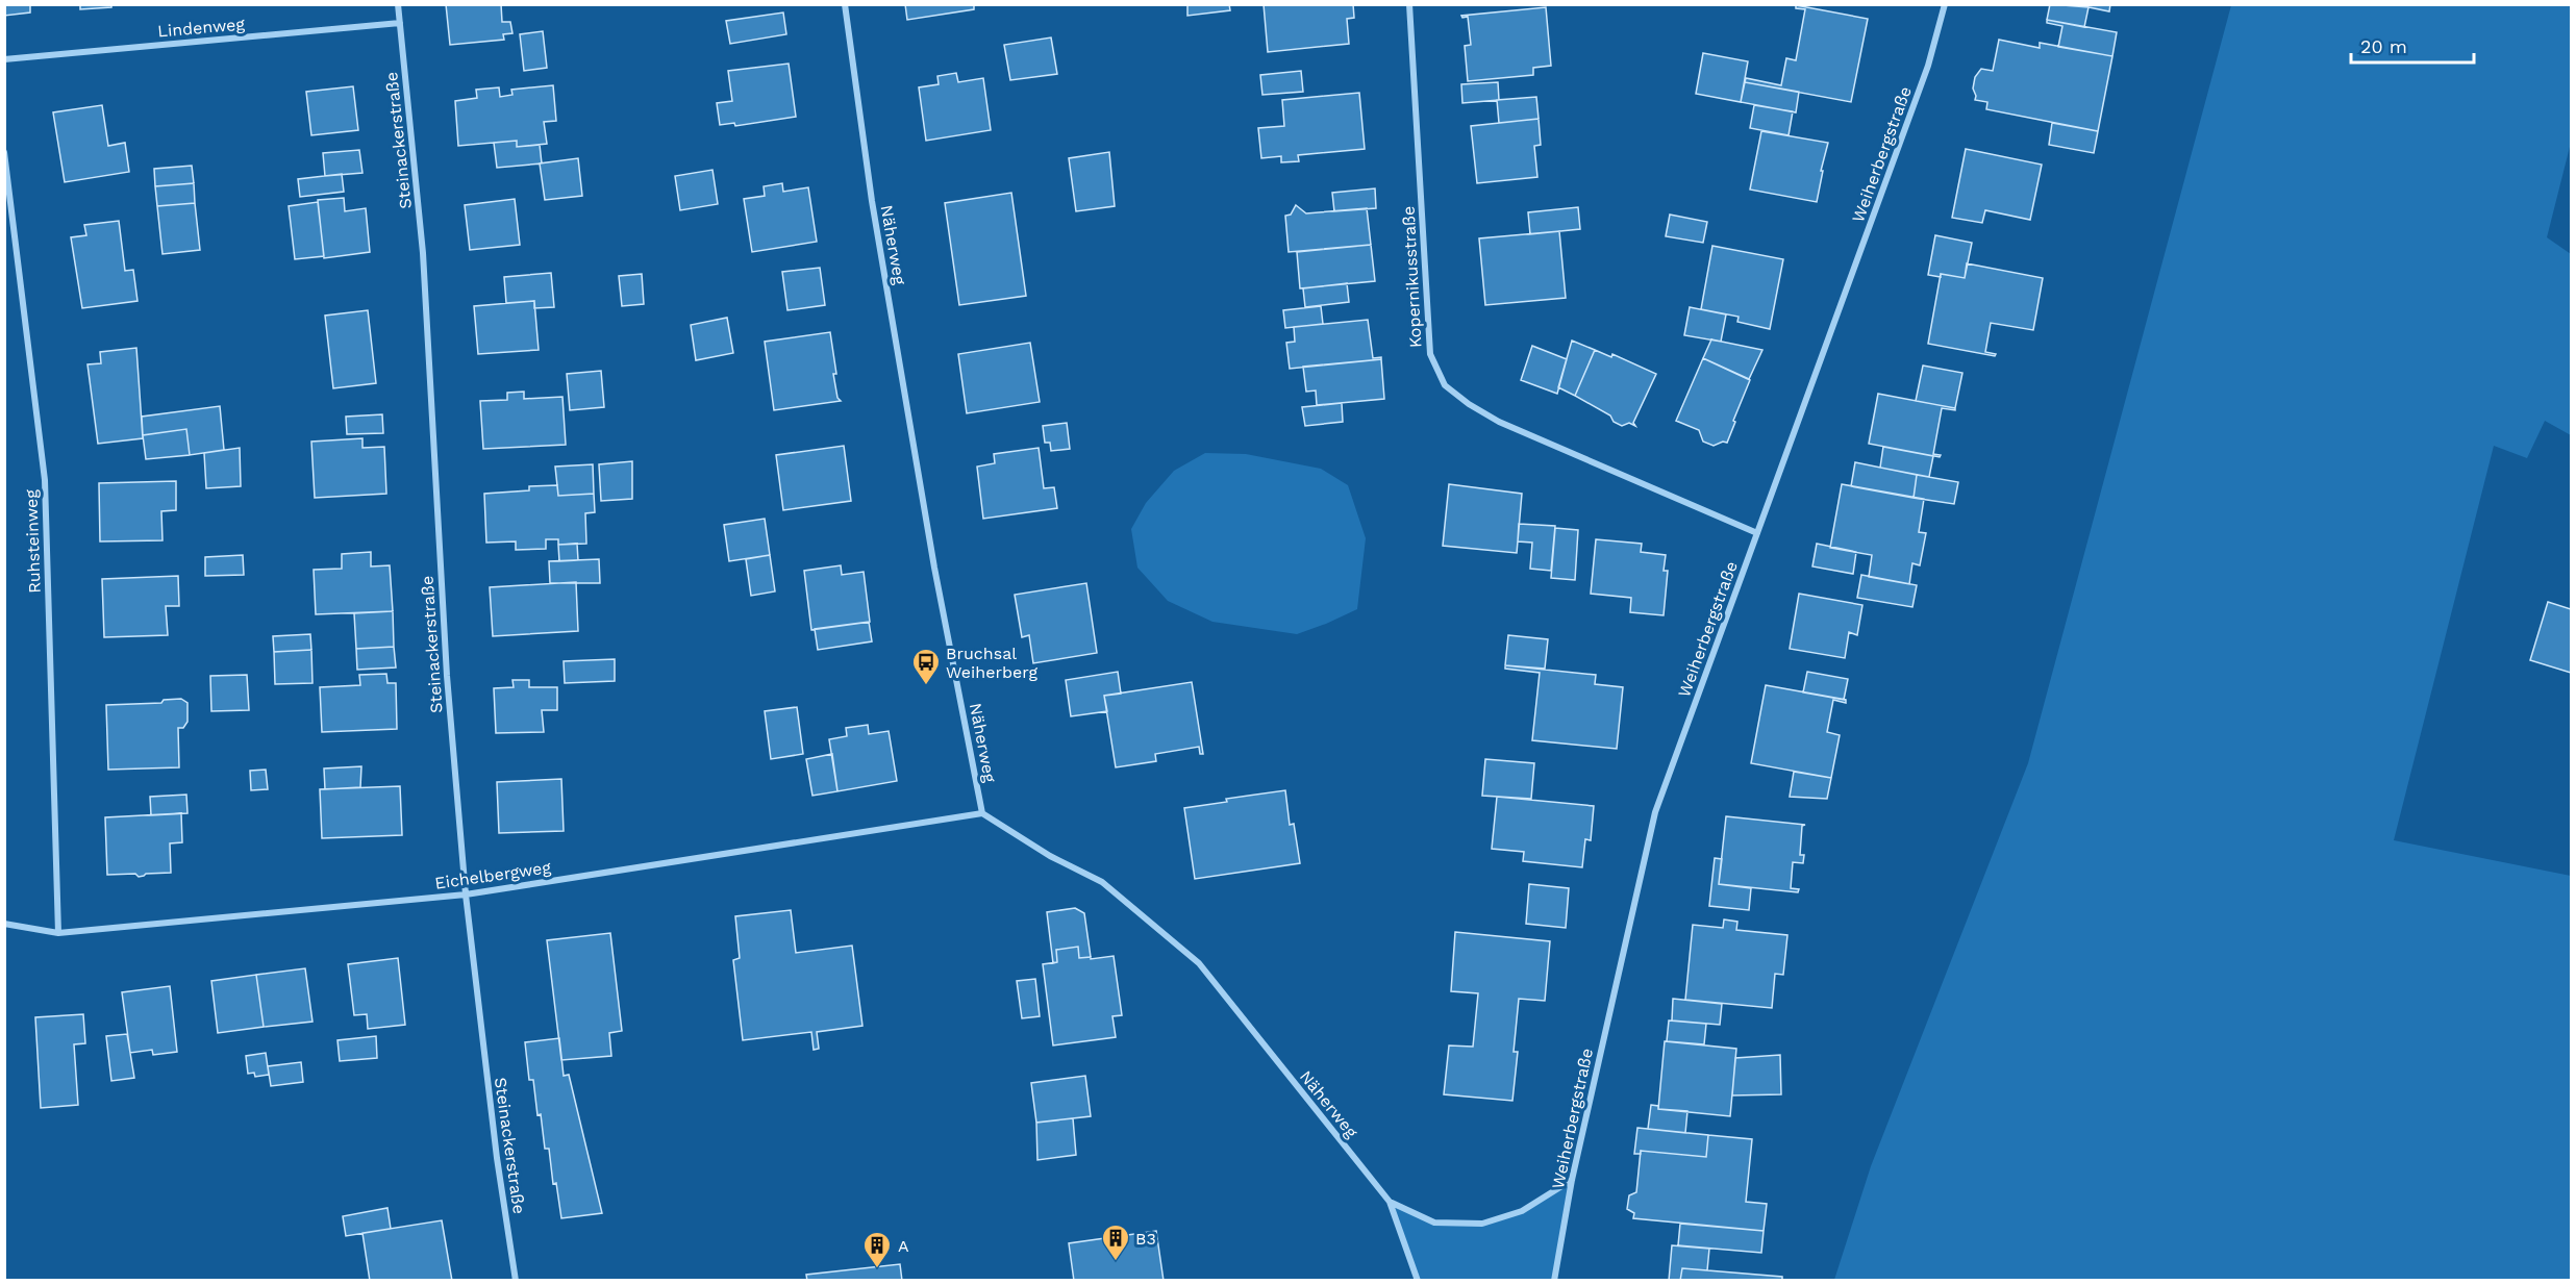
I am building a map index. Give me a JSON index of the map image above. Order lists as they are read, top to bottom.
{
  "streets": {
    "street": [
      "Lindenweg",
      "Steinackerstraße",
      "Weiherbergstraße",
      "Näherweg",
      "Kopernikusstraße",
      "Ruhsteinweg",
      "Eichelbergweg"
    ]
  },
  "crossings": [
    ["Lindenweg", "Steinackerstraße"],
    ["Steinackerstraße", "Eichelbergweg"],
    ["Weiherbergstraße", "Näherweg"],
    ["Weiherbergstraße", "Kopernikusstraße"],
    ["Näherweg", "Eichelbergweg"],
    ["Ruhsteinweg", "Eichelbergweg"]
  ],
  "places": {
    "bus stop": ["Bruchsal Weiherberg"],
    "building": ["B3", "A"]
  },
  "scale_bar": "20 m"
}
